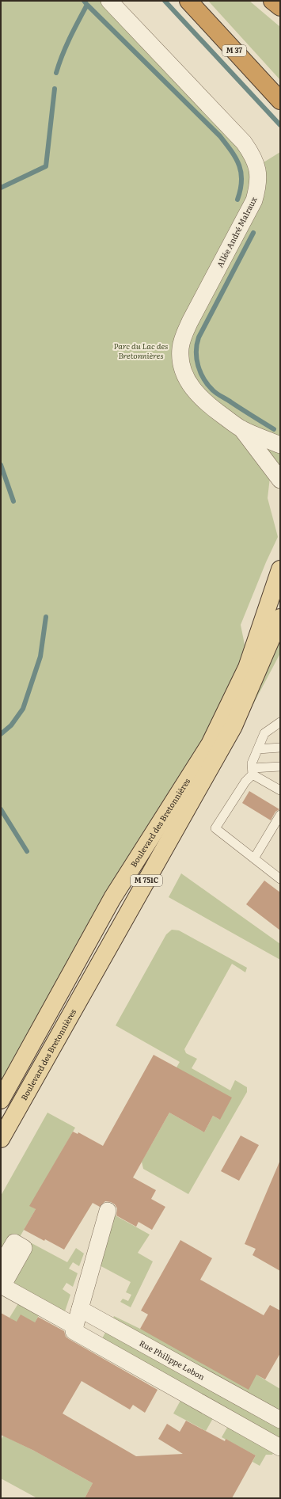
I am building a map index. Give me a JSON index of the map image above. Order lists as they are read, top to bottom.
{
  "streets": {
    "highway": ["M 37"],
    "main road": ["Boulevard des Bretonnières", "M 751C"],
    "street": ["Allée André Malraux", "Rue Philippe Lebon"]
  },
  "parks": ["Parc du Lac des Bretonnières"]
}
